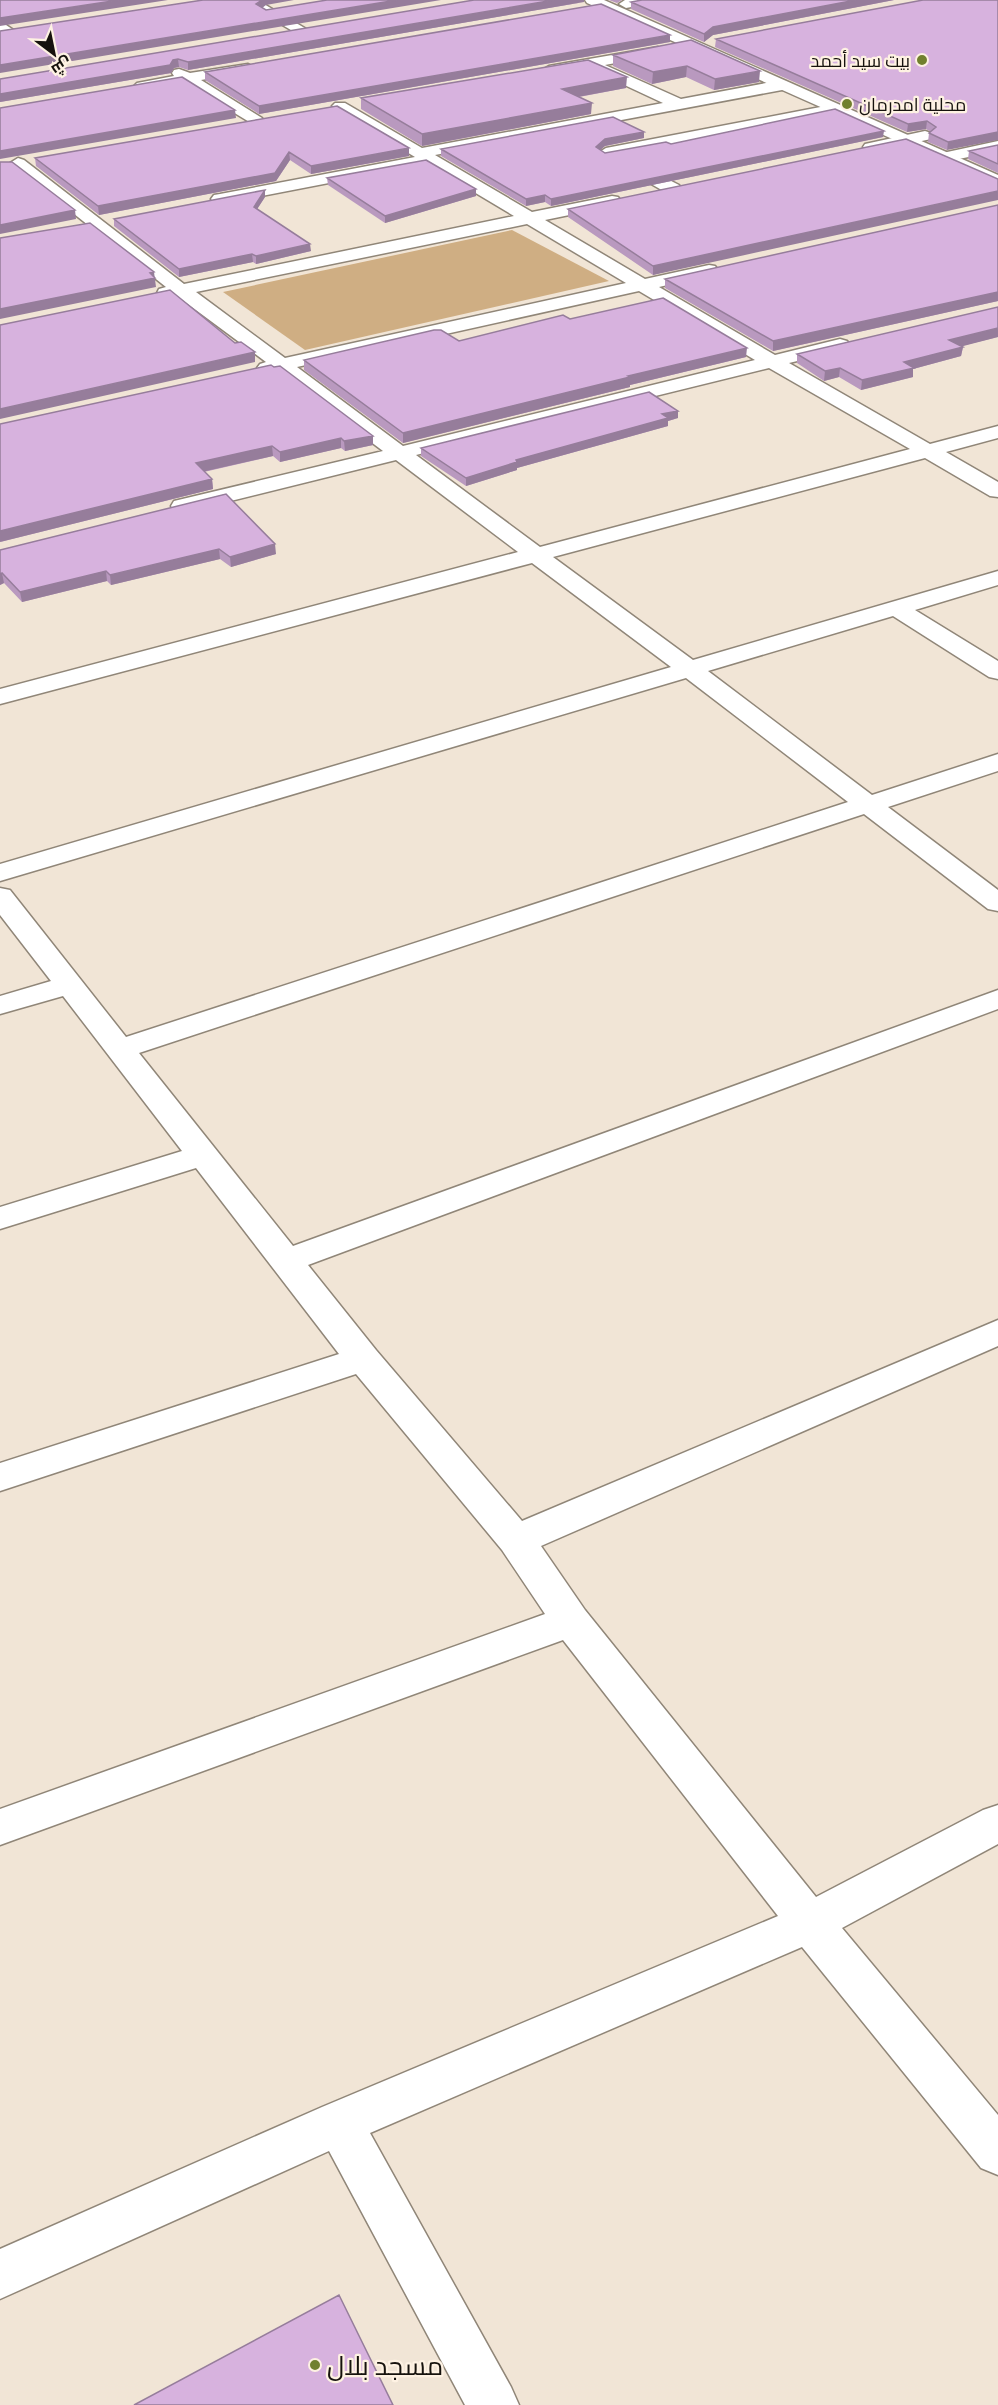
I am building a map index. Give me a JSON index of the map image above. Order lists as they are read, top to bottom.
{
  "places": ["بيت سيد أحمد", "محلية امدرمان", "مسجد بلال"],
  "north": "bottom right"
}
